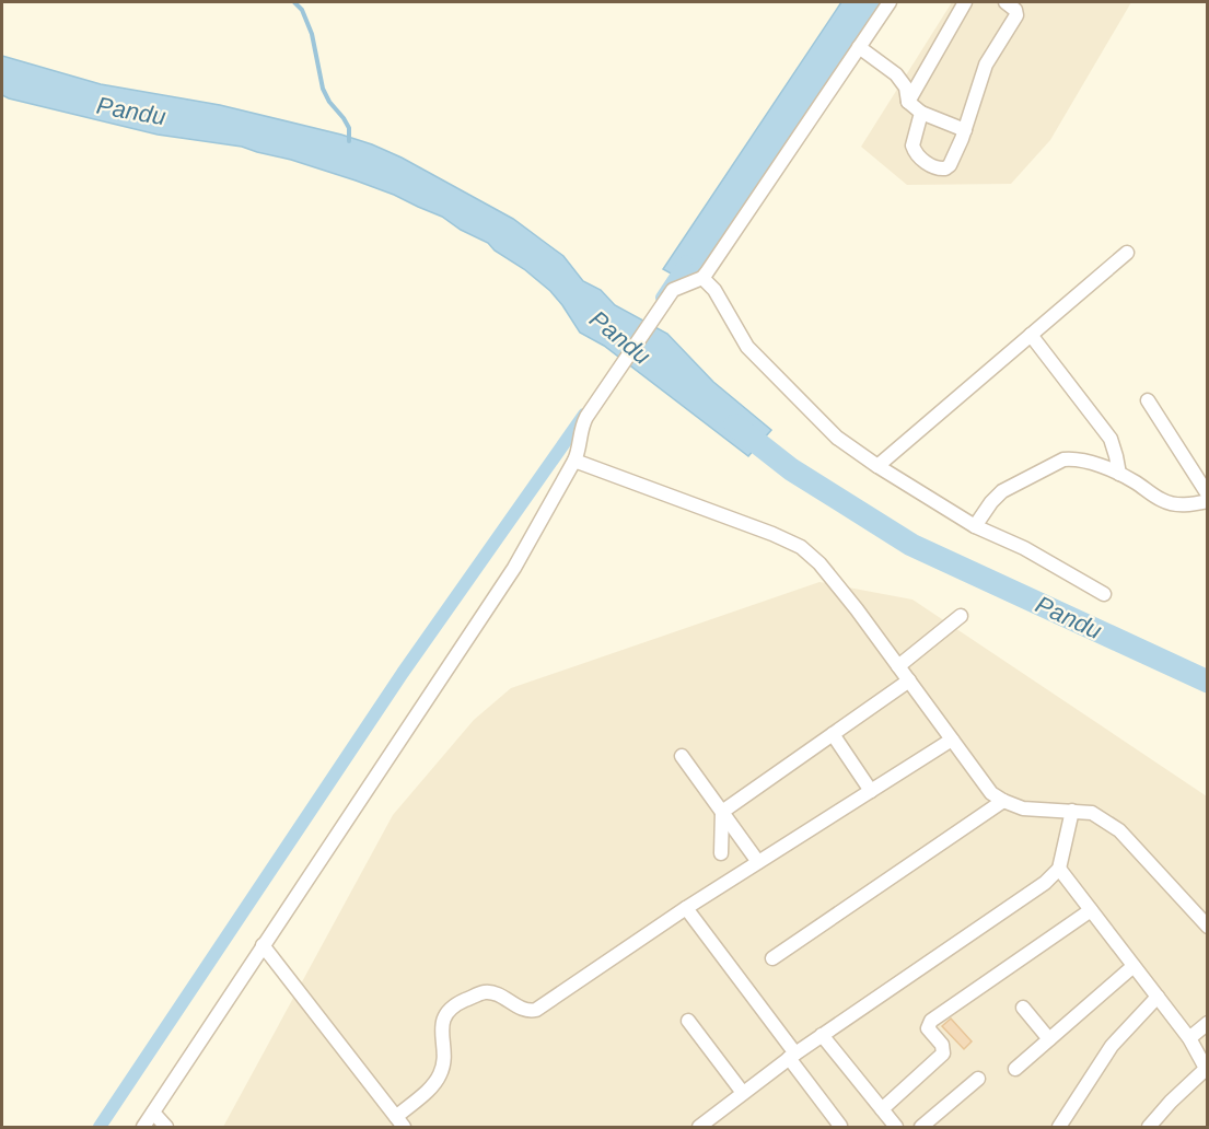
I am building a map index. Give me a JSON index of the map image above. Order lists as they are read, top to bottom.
{
  "water": ["Pandu"]
}
